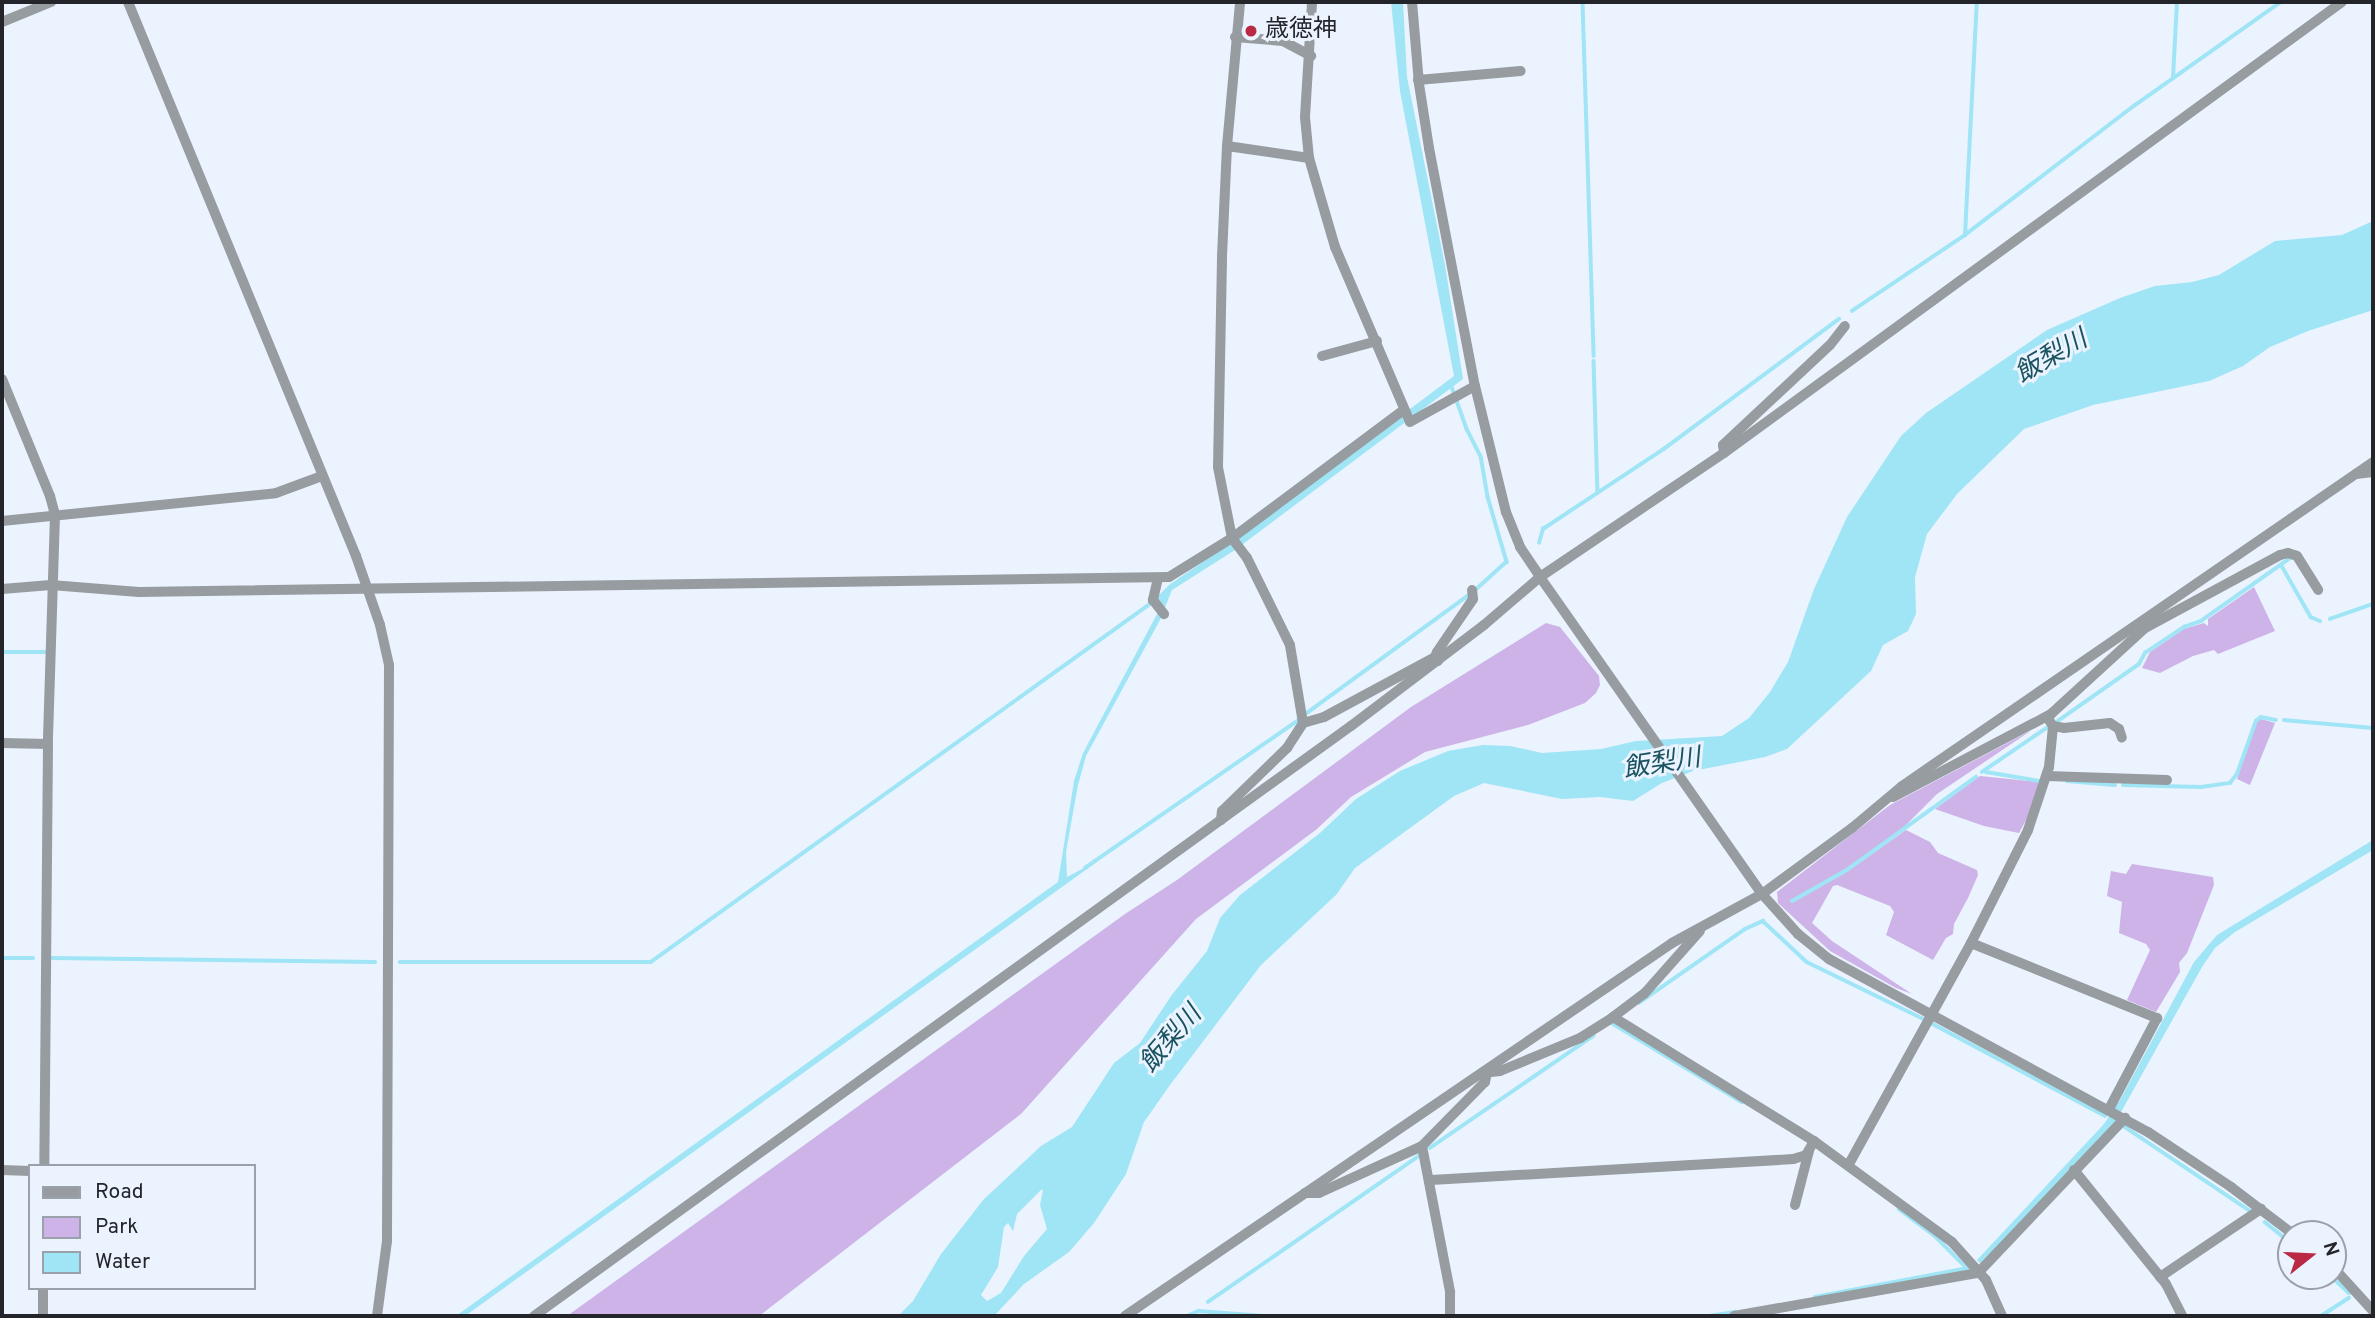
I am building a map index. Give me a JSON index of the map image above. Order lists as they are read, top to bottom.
{
  "water": ["飯梨川"],
  "places": ["歳徳神"],
  "legend": ["Road", "Park", "Water"],
  "north": "right"
}
